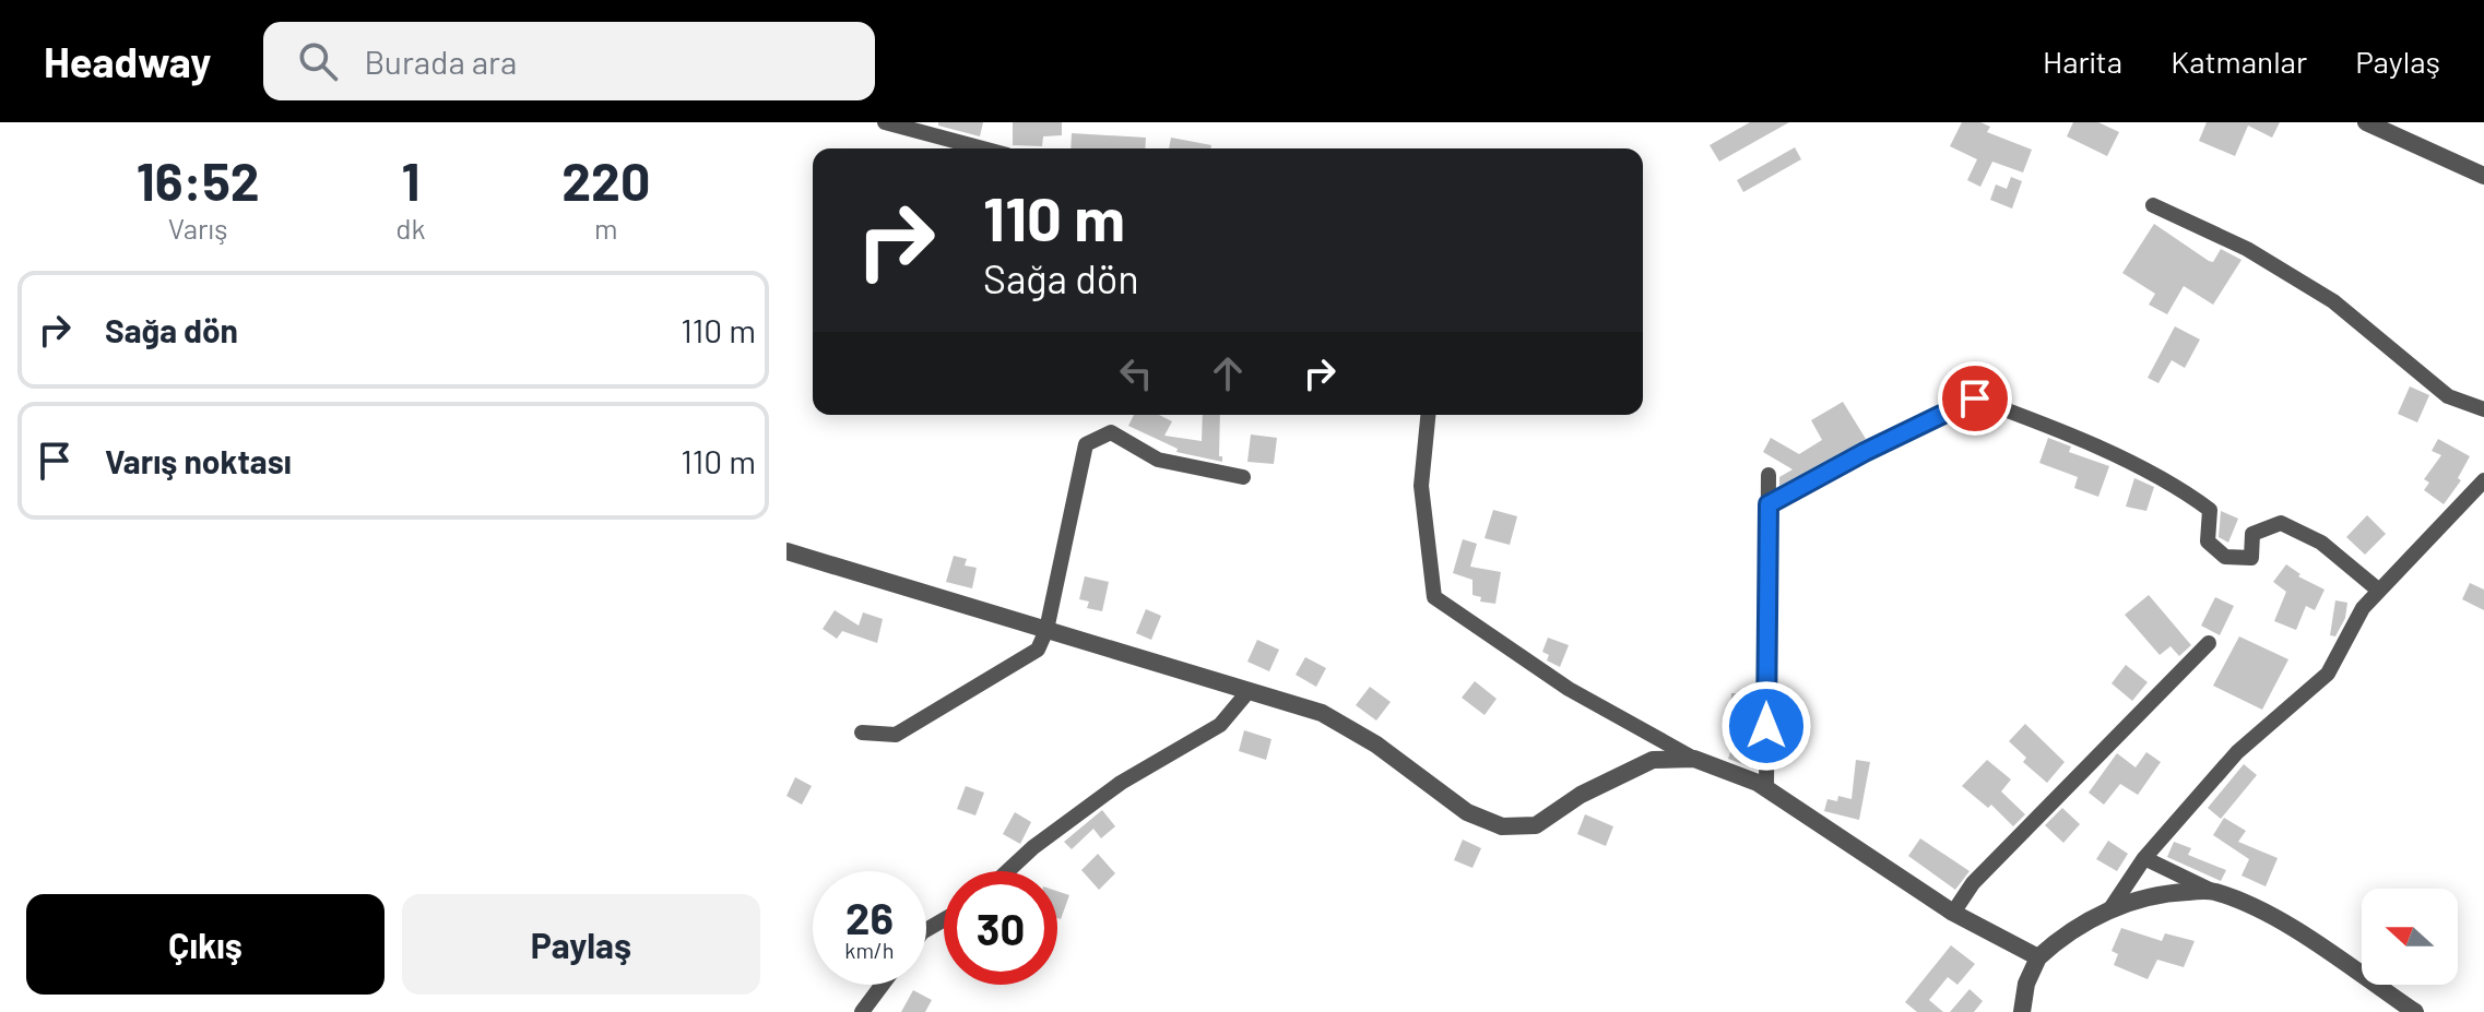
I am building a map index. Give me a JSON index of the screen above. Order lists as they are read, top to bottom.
{
  "north": "left",
  "page": {
    "header": "Headway",
    "search": "Burada ara",
    "nav": ["Harita", "Katmanlar", "Paylaş"],
    "eta": [
      "16:52",
      "Varış",
      "1",
      "dk",
      "220",
      "m"
    ],
    "turn": ["110 m", "Sağa dön"],
    "list": [
      {
        "name": "Sağa dön",
        "value": "110 m"
      },
      {
        "name": "Varış noktası",
        "value": "110 m"
      }
    ],
    "speed": "26 km/h",
    "limit": "30",
    "buttons": ["Çıkış", "Paylaş"]
  }
}
